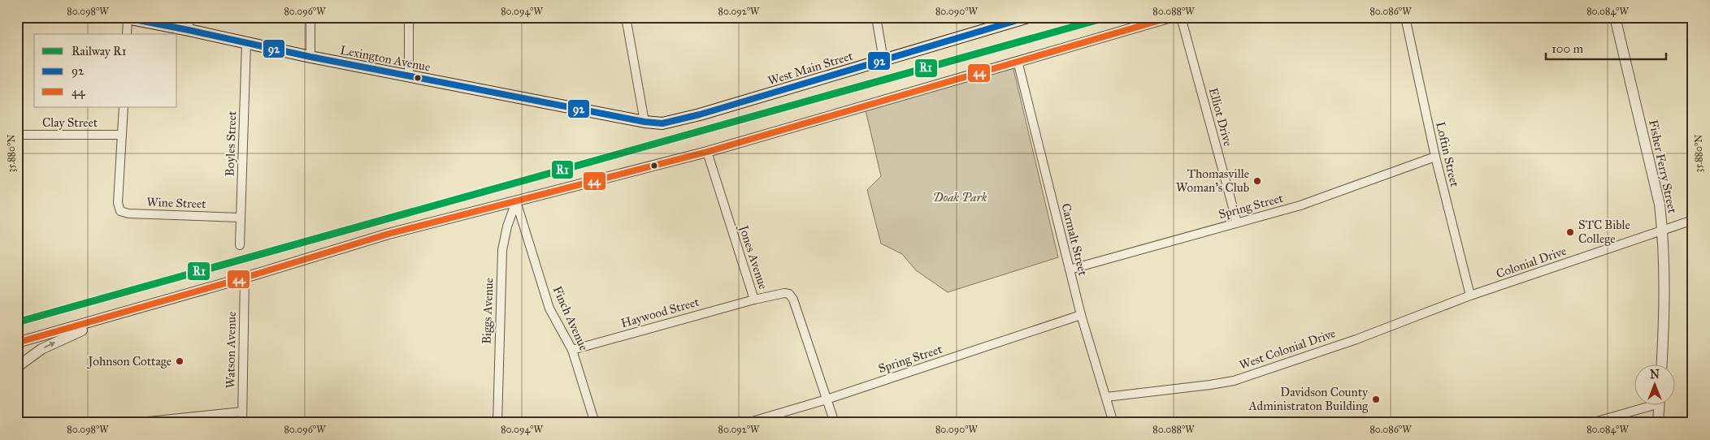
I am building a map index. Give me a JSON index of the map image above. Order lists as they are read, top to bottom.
{
  "streets": {
    "main road": ["Lexington Avenue", "West Main Street"],
    "street": [
      "Elliot Drive",
      "Clay Street",
      "Boyles Street",
      "Loftin Street",
      "Fisher Ferry Street",
      "Wine Street",
      "Spring Street",
      "Carmalt Street",
      "Jones Avenue",
      "Colonial Drive",
      "Biggs Avenue",
      "Haywood Street",
      "Finch Avenue",
      "West Colonial Drive",
      "Watson Avenue"
    ]
  },
  "crossings": [
    ["Lexington Avenue", "West Main Street"],
    ["Lexington Avenue", "Boyles Street"],
    ["Elliot Drive", "Spring Street"],
    ["Clay Street", "Wine Street"],
    ["Boyles Street", "Wine Street"],
    ["Loftin Street", "Spring Street"],
    ["Loftin Street", "Colonial Drive"],
    ["Loftin Street", "West Colonial Drive"],
    ["Fisher Ferry Street", "Colonial Drive"],
    ["Spring Street", "Carmalt Street"],
    ["Spring Street", "Jones Avenue"],
    ["Carmalt Street", "West Colonial Drive"],
    ["Jones Avenue", "Haywood Street"],
    ["Colonial Drive", "West Colonial Drive"],
    ["Biggs Avenue", "Finch Avenue"],
    ["Haywood Street", "Finch Avenue"]
  ],
  "parks": ["Doak Park"],
  "places": [
    "Thomasville Woman's Club",
    "STC Bible College",
    "Johnson Cottage",
    "Davidson County Administraton Building"
  ],
  "lines": ["rail line R1", "transit line 92", "transit line 44"],
  "legend": ["Railway R1", "92", "44"],
  "scale_bar": "100 m",
  "north": "top",
  "coordinates": [
    "80.098°W",
    "80.096°W",
    "80.094°W",
    "80.092°W",
    "80.090°W",
    "80.088°W",
    "80.086°W",
    "80.084°W",
    "35.880°N"
  ]
}
